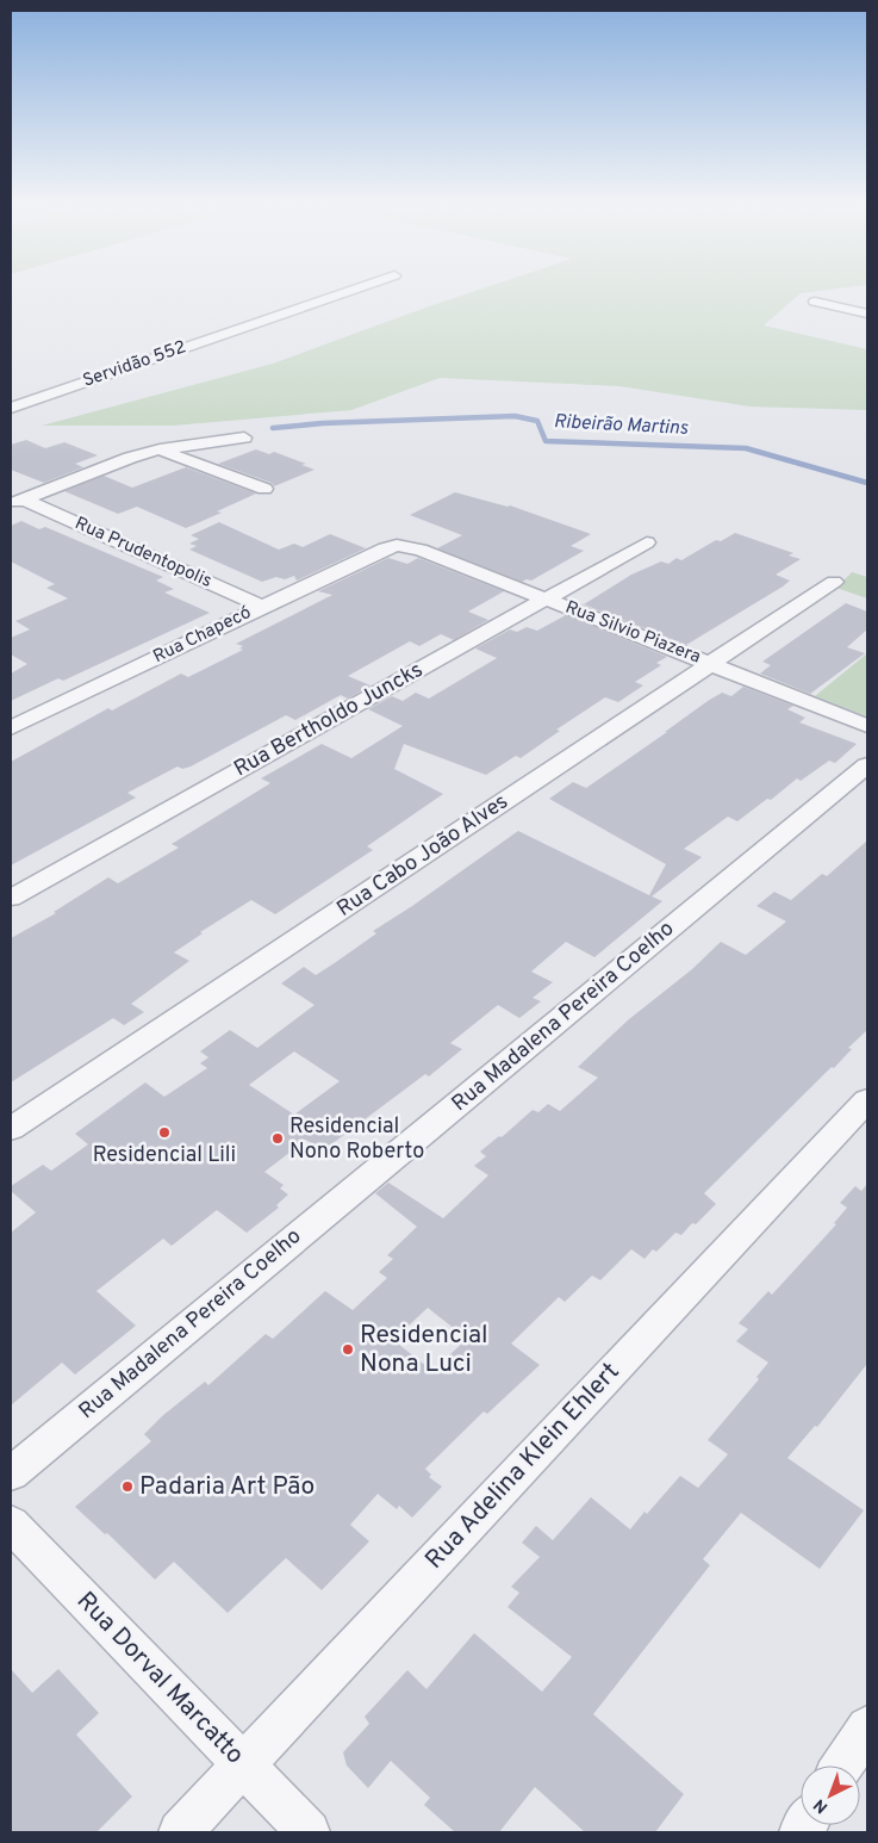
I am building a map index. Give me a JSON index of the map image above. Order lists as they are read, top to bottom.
{
  "streets": {
    "street": [
      "Servidão 552",
      "Rua Prudentopolis",
      "Rua Silvio Piazera",
      "Rua Chapecó",
      "Rua Bertholdo Juncks",
      "Rua Cabo João Alves",
      "Rua Madalena Pereira Coelho",
      "Rua Adelina Klein Ehlert",
      "Rua Dorval Marcatto"
    ]
  },
  "crossings": [
    ["Rua Prudentopolis", "Rua Chapecó"],
    ["Rua Silvio Piazera", "Rua Chapecó"],
    ["Rua Silvio Piazera", "Rua Bertholdo Juncks"],
    ["Rua Silvio Piazera", "Rua Cabo João Alves"],
    ["Rua Adelina Klein Ehlert", "Rua Dorval Marcatto"]
  ],
  "water": ["Ribeirão Martins"],
  "places": [
    "Residencial Lili",
    "Residencial Nono Roberto",
    "Residencial Nona Luci",
    "Padaria Art Pão"
  ],
  "north": "bottom left"
}
